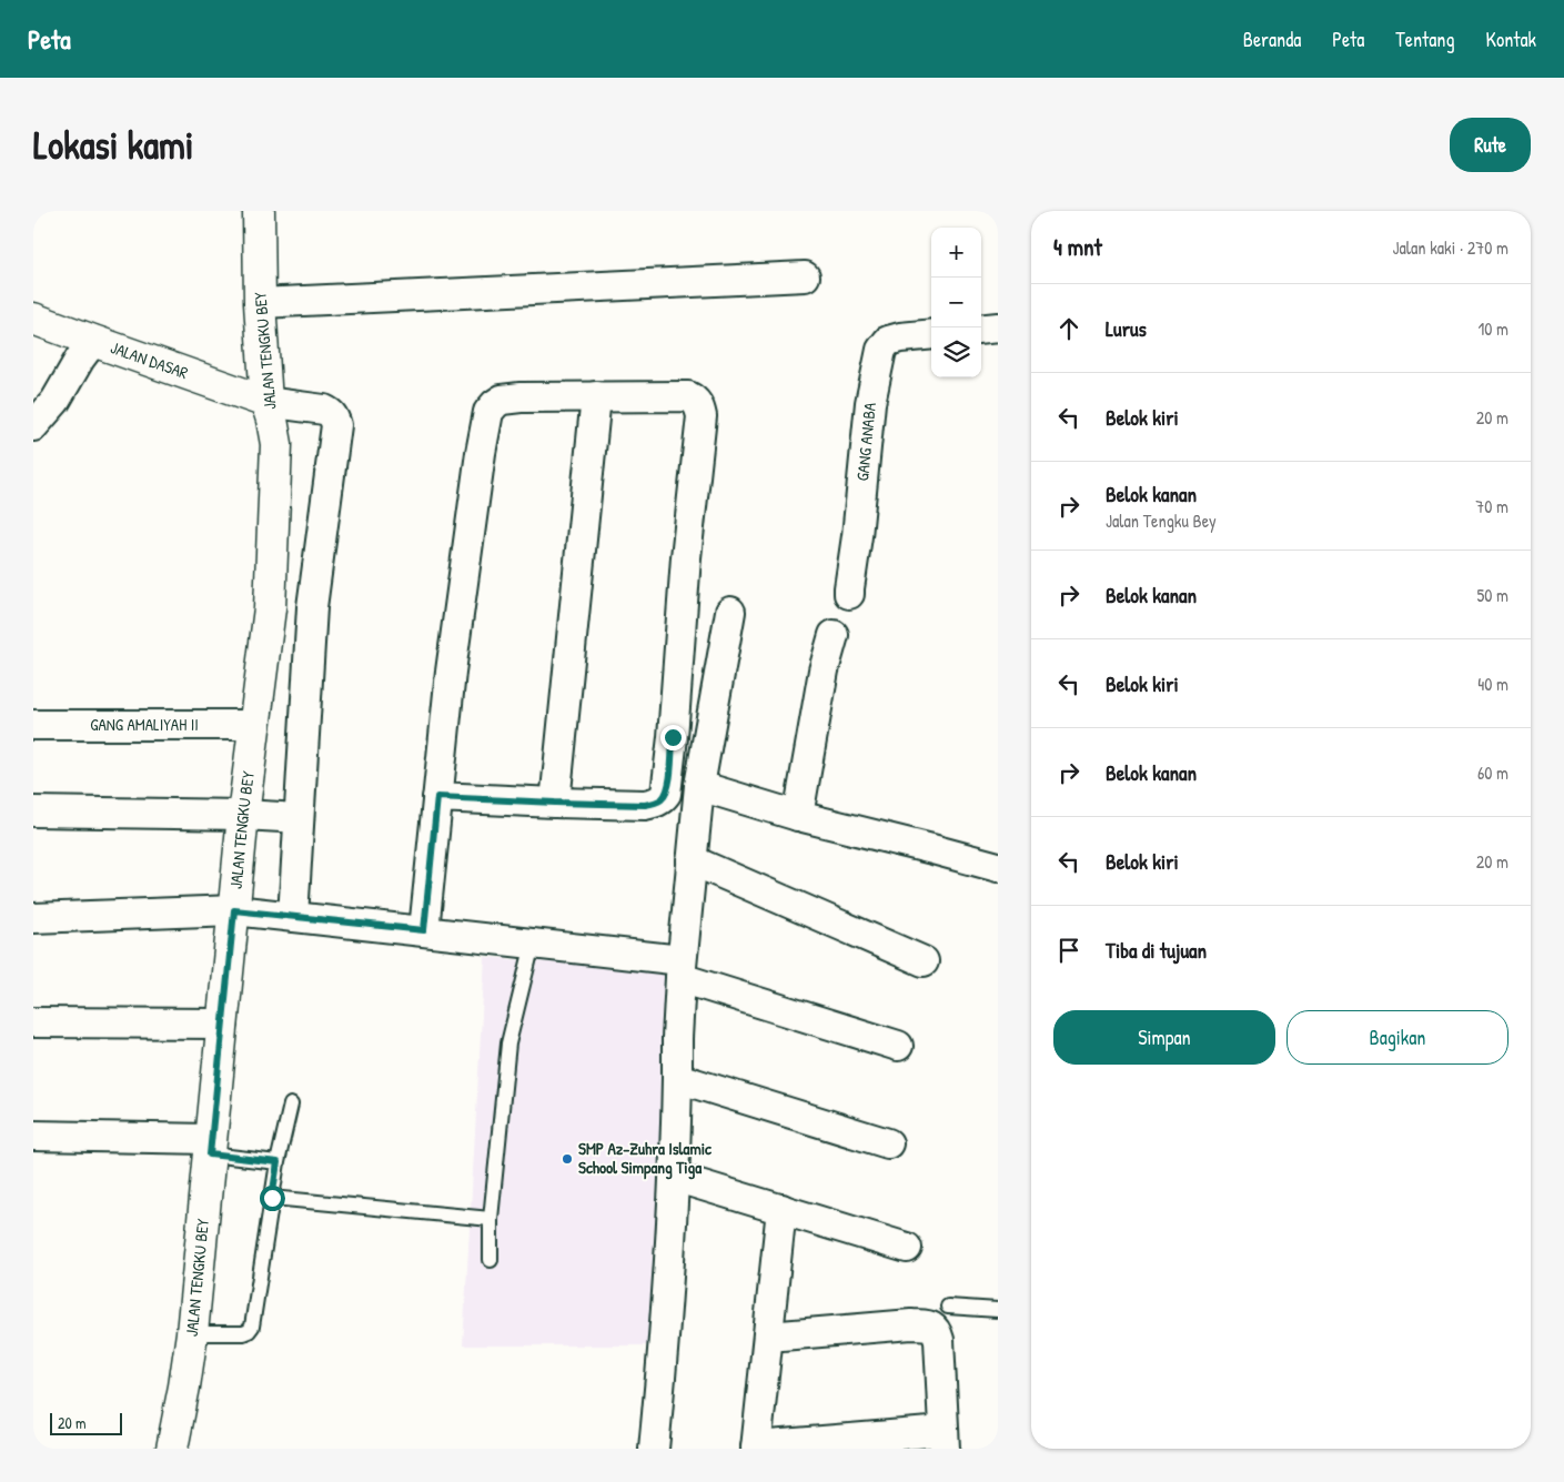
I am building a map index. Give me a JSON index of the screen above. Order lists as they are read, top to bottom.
{
  "streets": {
    "main road": ["JALAN TENGKU BEY", "JALAN DASAR"],
    "street": ["GANG ANABA", "GANG AMALIYAH II"]
  },
  "crossings": [
    ["JALAN TENGKU BEY", "JALAN DASAR"],
    ["JALAN TENGKU BEY", "GANG AMALIYAH II"]
  ],
  "places": ["SMP Az-Zuhra Islamic School Simpang Tiga"],
  "scale_bar": "20 m",
  "page": {
    "header": "Peta",
    "nav": [
      "Beranda",
      "Peta",
      "Tentang",
      "Kontak"
    ],
    "buttons": [
      "Rute",
      ["Simpan", "Bagikan"]
    ],
    "title": "Lokasi kami",
    "heading": ["4 mnt", "Jalan kaki · 270 m"],
    "map_buttons": ["+", "−"],
    "list": [
      ["Lurus", "10 m"],
      ["Belok kiri", "20 m"],
      ["Belok kanan", "Jalan Tengku Bey", "70 m"],
      ["Belok kanan", "50 m"],
      ["Belok kiri", "40 m"],
      ["Belok kanan", "60 m"],
      ["Belok kiri", "20 m"],
      "Tiba di tujuan"
    ],
    "scale": "20 m"
  }
}
